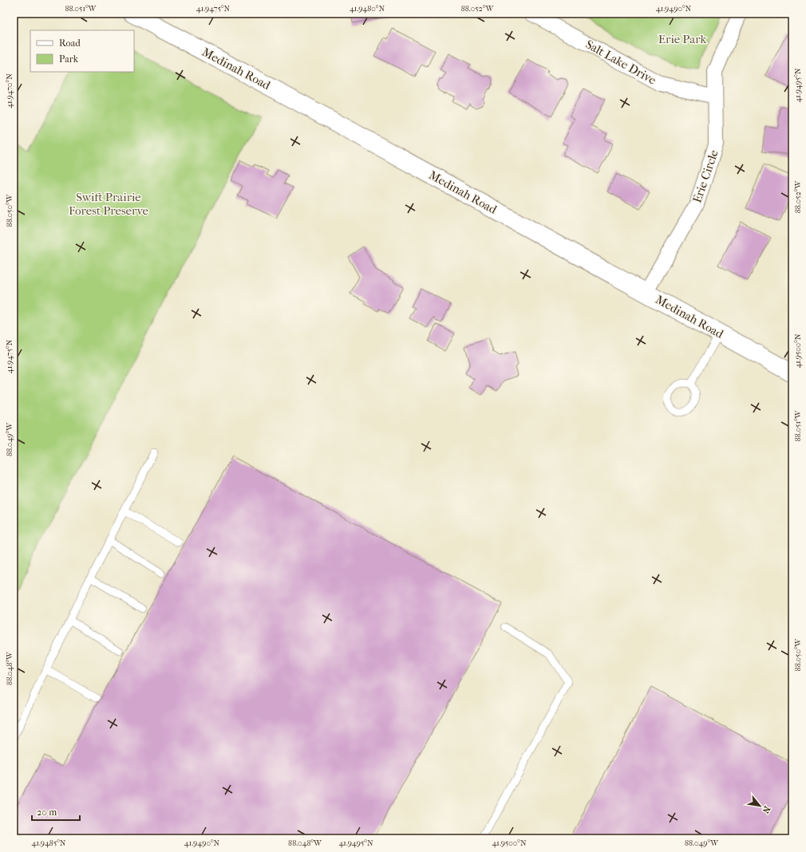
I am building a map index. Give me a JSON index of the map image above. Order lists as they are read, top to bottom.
{
  "streets": {
    "street": ["Salt Lake Drive", "Medinah Road", "Erie Circle"]
  },
  "crossings": [
    ["Salt Lake Drive", "Erie Circle"],
    ["Medinah Road", "Erie Circle"]
  ],
  "parks": ["Erie Park", "Swift Prairie Forest Preserve"],
  "legend": ["Road", "Park"],
  "scale_bar": "20 m",
  "north": "bottom right",
  "coordinates": [
    "88.051°W",
    "41.9475°N",
    "41.9480°N",
    "88.052°W",
    "41.9490°N",
    "41.9495°N",
    "41.9470°N",
    "88.050°W",
    "41.9500°N",
    "88.049°W",
    "88.048°W",
    "41.9485°N"
  ]
}
